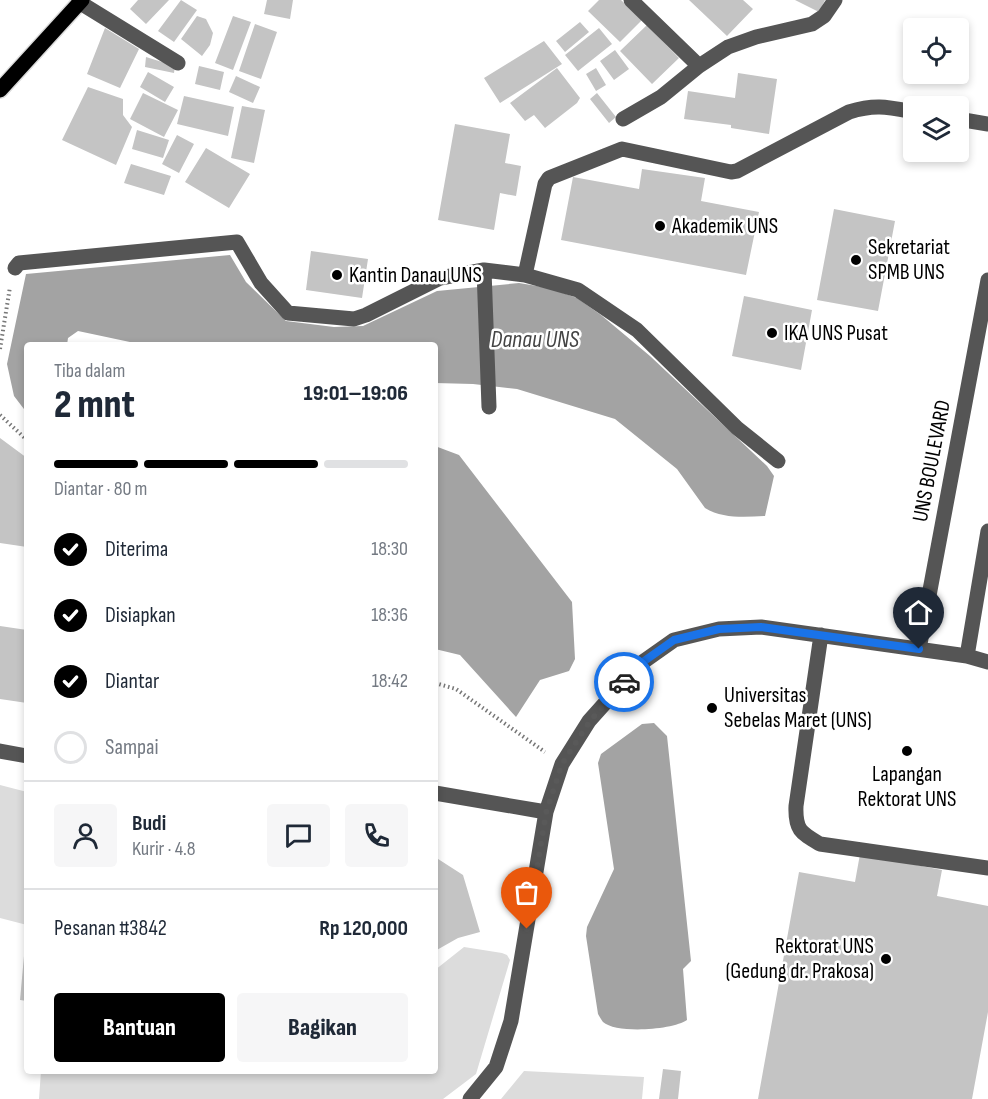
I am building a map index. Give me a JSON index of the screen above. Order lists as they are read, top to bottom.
{
  "streets": {
    "street": ["UNS BOULEVARD"]
  },
  "water": ["Danau UNS"],
  "places": [
    "Akademik UNS",
    "Sekretariat SPMB UNS",
    "Kantin Danau UNS",
    "IKA UNS Pusat",
    "Universitas Sebelas Maret (UNS)",
    "Lapangan Rektorat UNS",
    "Rektorat UNS (Gedung dr. Prakosa)"
  ],
  "page": {
    "heading": ["2 mnt", "Tiba dalam", "19:01–19:06"],
    "panel": [
      "Budi",
      "Kurir · 4.8",
      "Pesanan #3842",
      "Rp 120,000"
    ],
    "bar": "Diantar · 80 m",
    "list": [
      ["Diterima", "18:30"],
      ["Disiapkan", "18:36"],
      ["Diantar", "18:42"],
      "Sampai"
    ],
    "buttons": ["Bantuan", "Bagikan"]
  }
}
